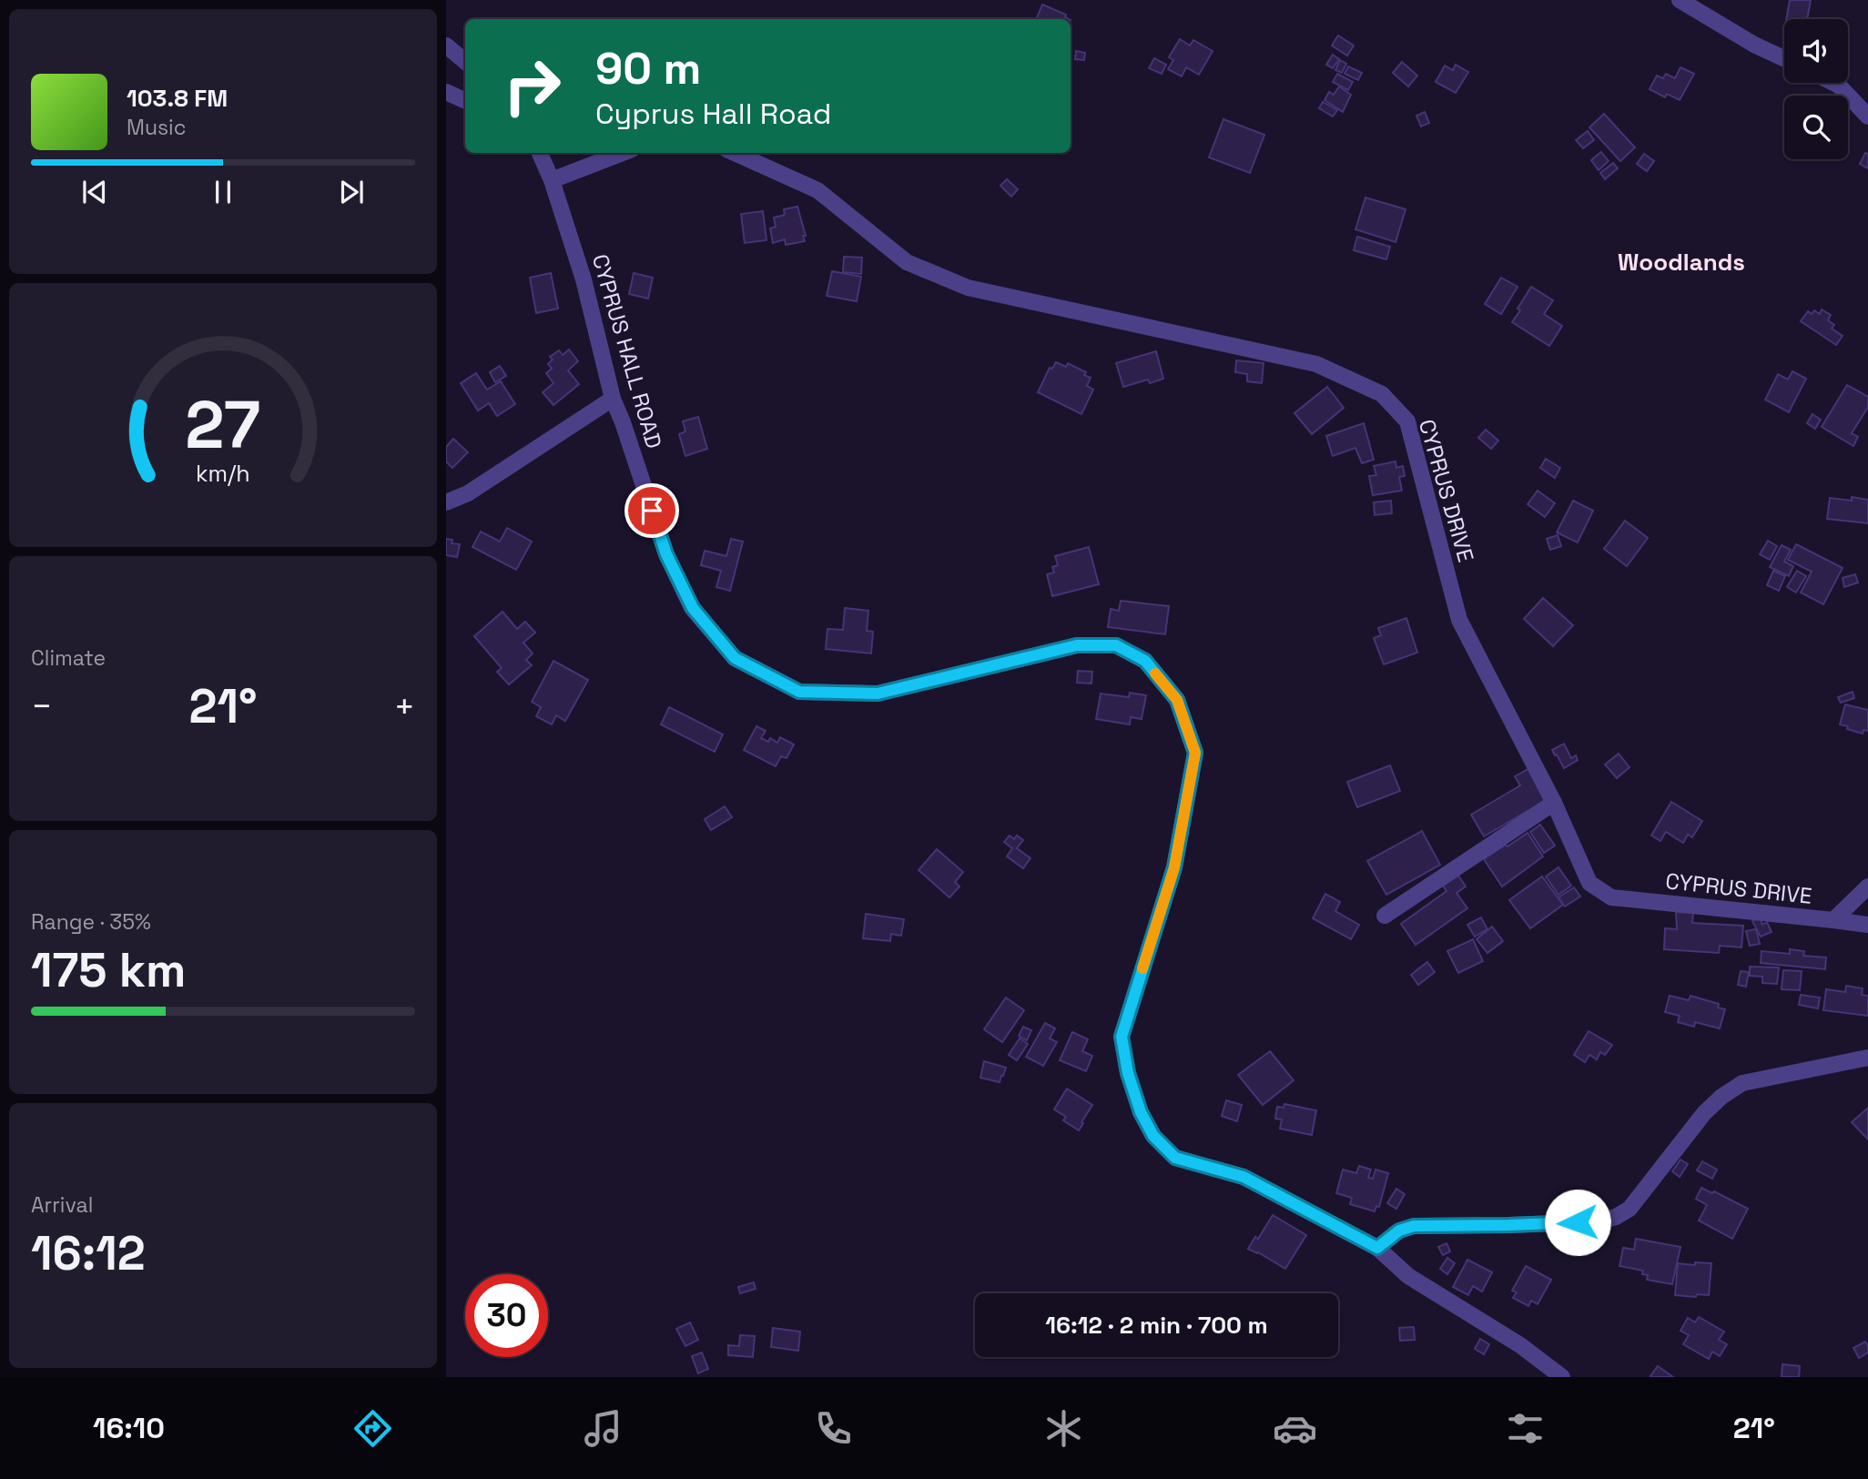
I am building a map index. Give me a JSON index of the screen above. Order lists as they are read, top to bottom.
{
  "streets": {
    "street": ["CYPRUS HALL ROAD", "CYPRUS DRIVE"]
  },
  "districts": ["Woodlands"],
  "page": {
    "turn": ["90 m", "Cyprus Hall Road"],
    "song": ["103.8 FM", "Music"],
    "tile": [
      "Climate",
      ["Range · 35%", "175 km"],
      ["Arrival", "16:12"]
    ],
    "heat": ["−", "21°", "+"],
    "limit": "30",
    "trip": "16:12 · 2 min · 700 m",
    "tabs": ["16:10", "21°"],
    "gauge": ["27", "km/h"]
  }
}
